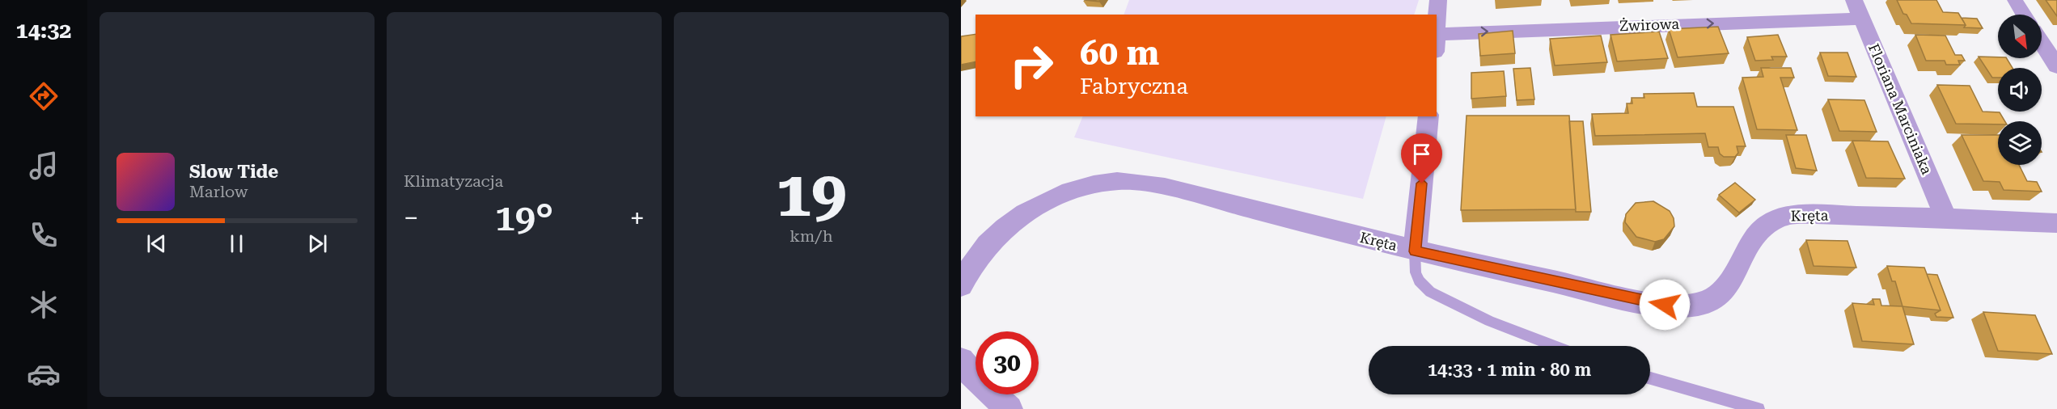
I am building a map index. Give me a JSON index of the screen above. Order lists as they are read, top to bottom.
{
  "streets": {
    "street": ["Żwirowa", "Floriana Marciniaka", "Kręta"]
  },
  "crossings": [
    ["Żwirowa", "Floriana Marciniaka"],
    ["Floriana Marciniaka", "Kręta"]
  ],
  "one_way": ["Żwirowa"],
  "north": "bottom right",
  "page": {
    "tabs": "14:32",
    "tile": [
      "Klimatyzacja",
      ["19", "km/h"]
    ],
    "turn": ["60 m", "Fabryczna"],
    "song": ["Slow Tide", "Marlow"],
    "heat": ["−", "19°", "+"],
    "limit": "30",
    "trip": "14:33 · 1 min · 80 m"
  }
}
